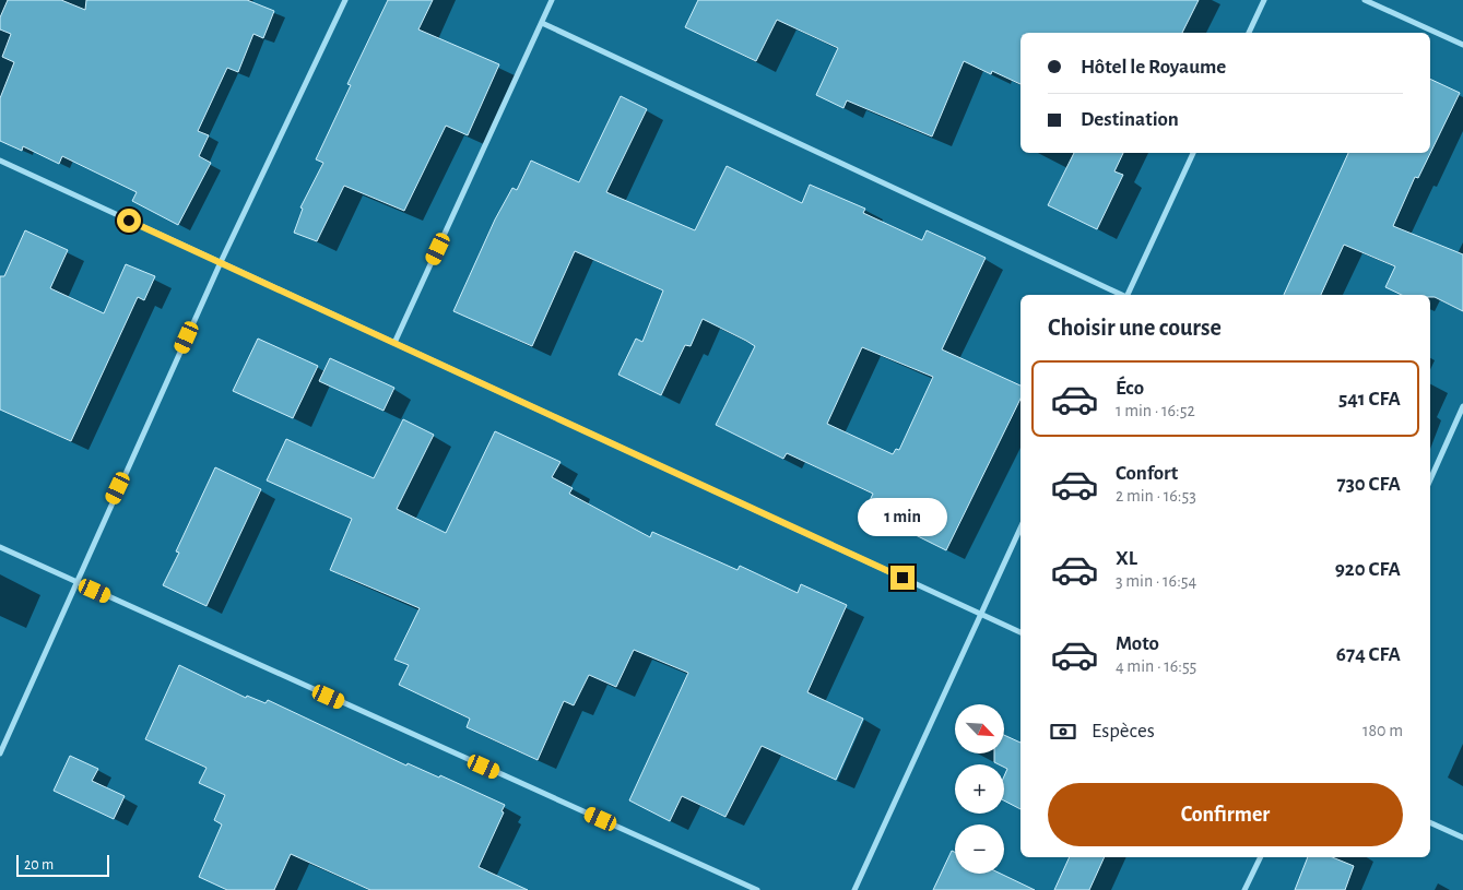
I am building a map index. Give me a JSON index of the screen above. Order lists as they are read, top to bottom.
{
  "scale_bar": "20 m",
  "north": "bottom right",
  "page": {
    "banner": ["Hôtel le Royaume", "Destination"],
    "heading": "Choisir une course",
    "list": [
      {
        "name": "Éco",
        "note": "1 min · 16:52",
        "value": "541 CFA"
      },
      {
        "name": "Confort",
        "note": "2 min · 16:53",
        "value": "730 CFA"
      },
      {
        "name": "XL",
        "note": "3 min · 16:54",
        "value": "920 CFA"
      },
      {
        "name": "Moto",
        "note": "4 min · 16:55",
        "value": "674 CFA"
      }
    ],
    "bubble": "1 min",
    "pay": ["Espèces", "180 m"],
    "map_buttons": ["+", "−"],
    "buttons": "Confirmer",
    "scale": "20 m"
  }
}
